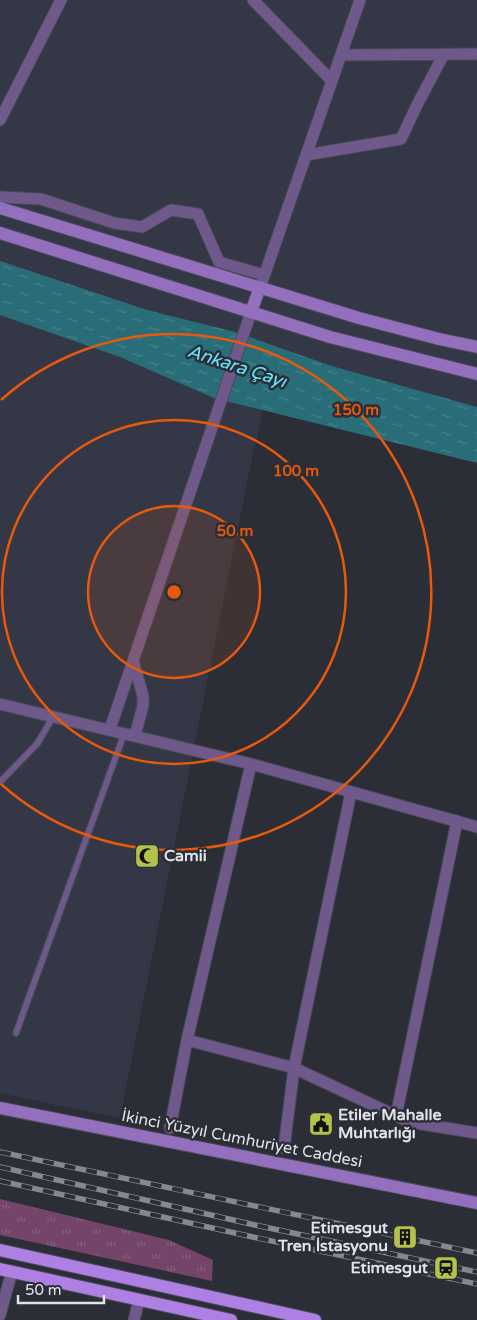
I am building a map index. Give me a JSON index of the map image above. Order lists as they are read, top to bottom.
{
  "streets": {
    "main road": ["İkinci Yüzyıl Cumhuriyet Caddesi"]
  },
  "water": ["Ankara Çayı"],
  "places": {
    "mosque": ["Camii"],
    "public building": ["Etiler Mahalle Muhtarlığı"],
    "building": ["Etimesgut Tren İstasyonu"],
    "station": ["Etimesgut"]
  },
  "scale_bar": "50 m",
  "rings": ["150 m", "100 m", "50 m"]
}
